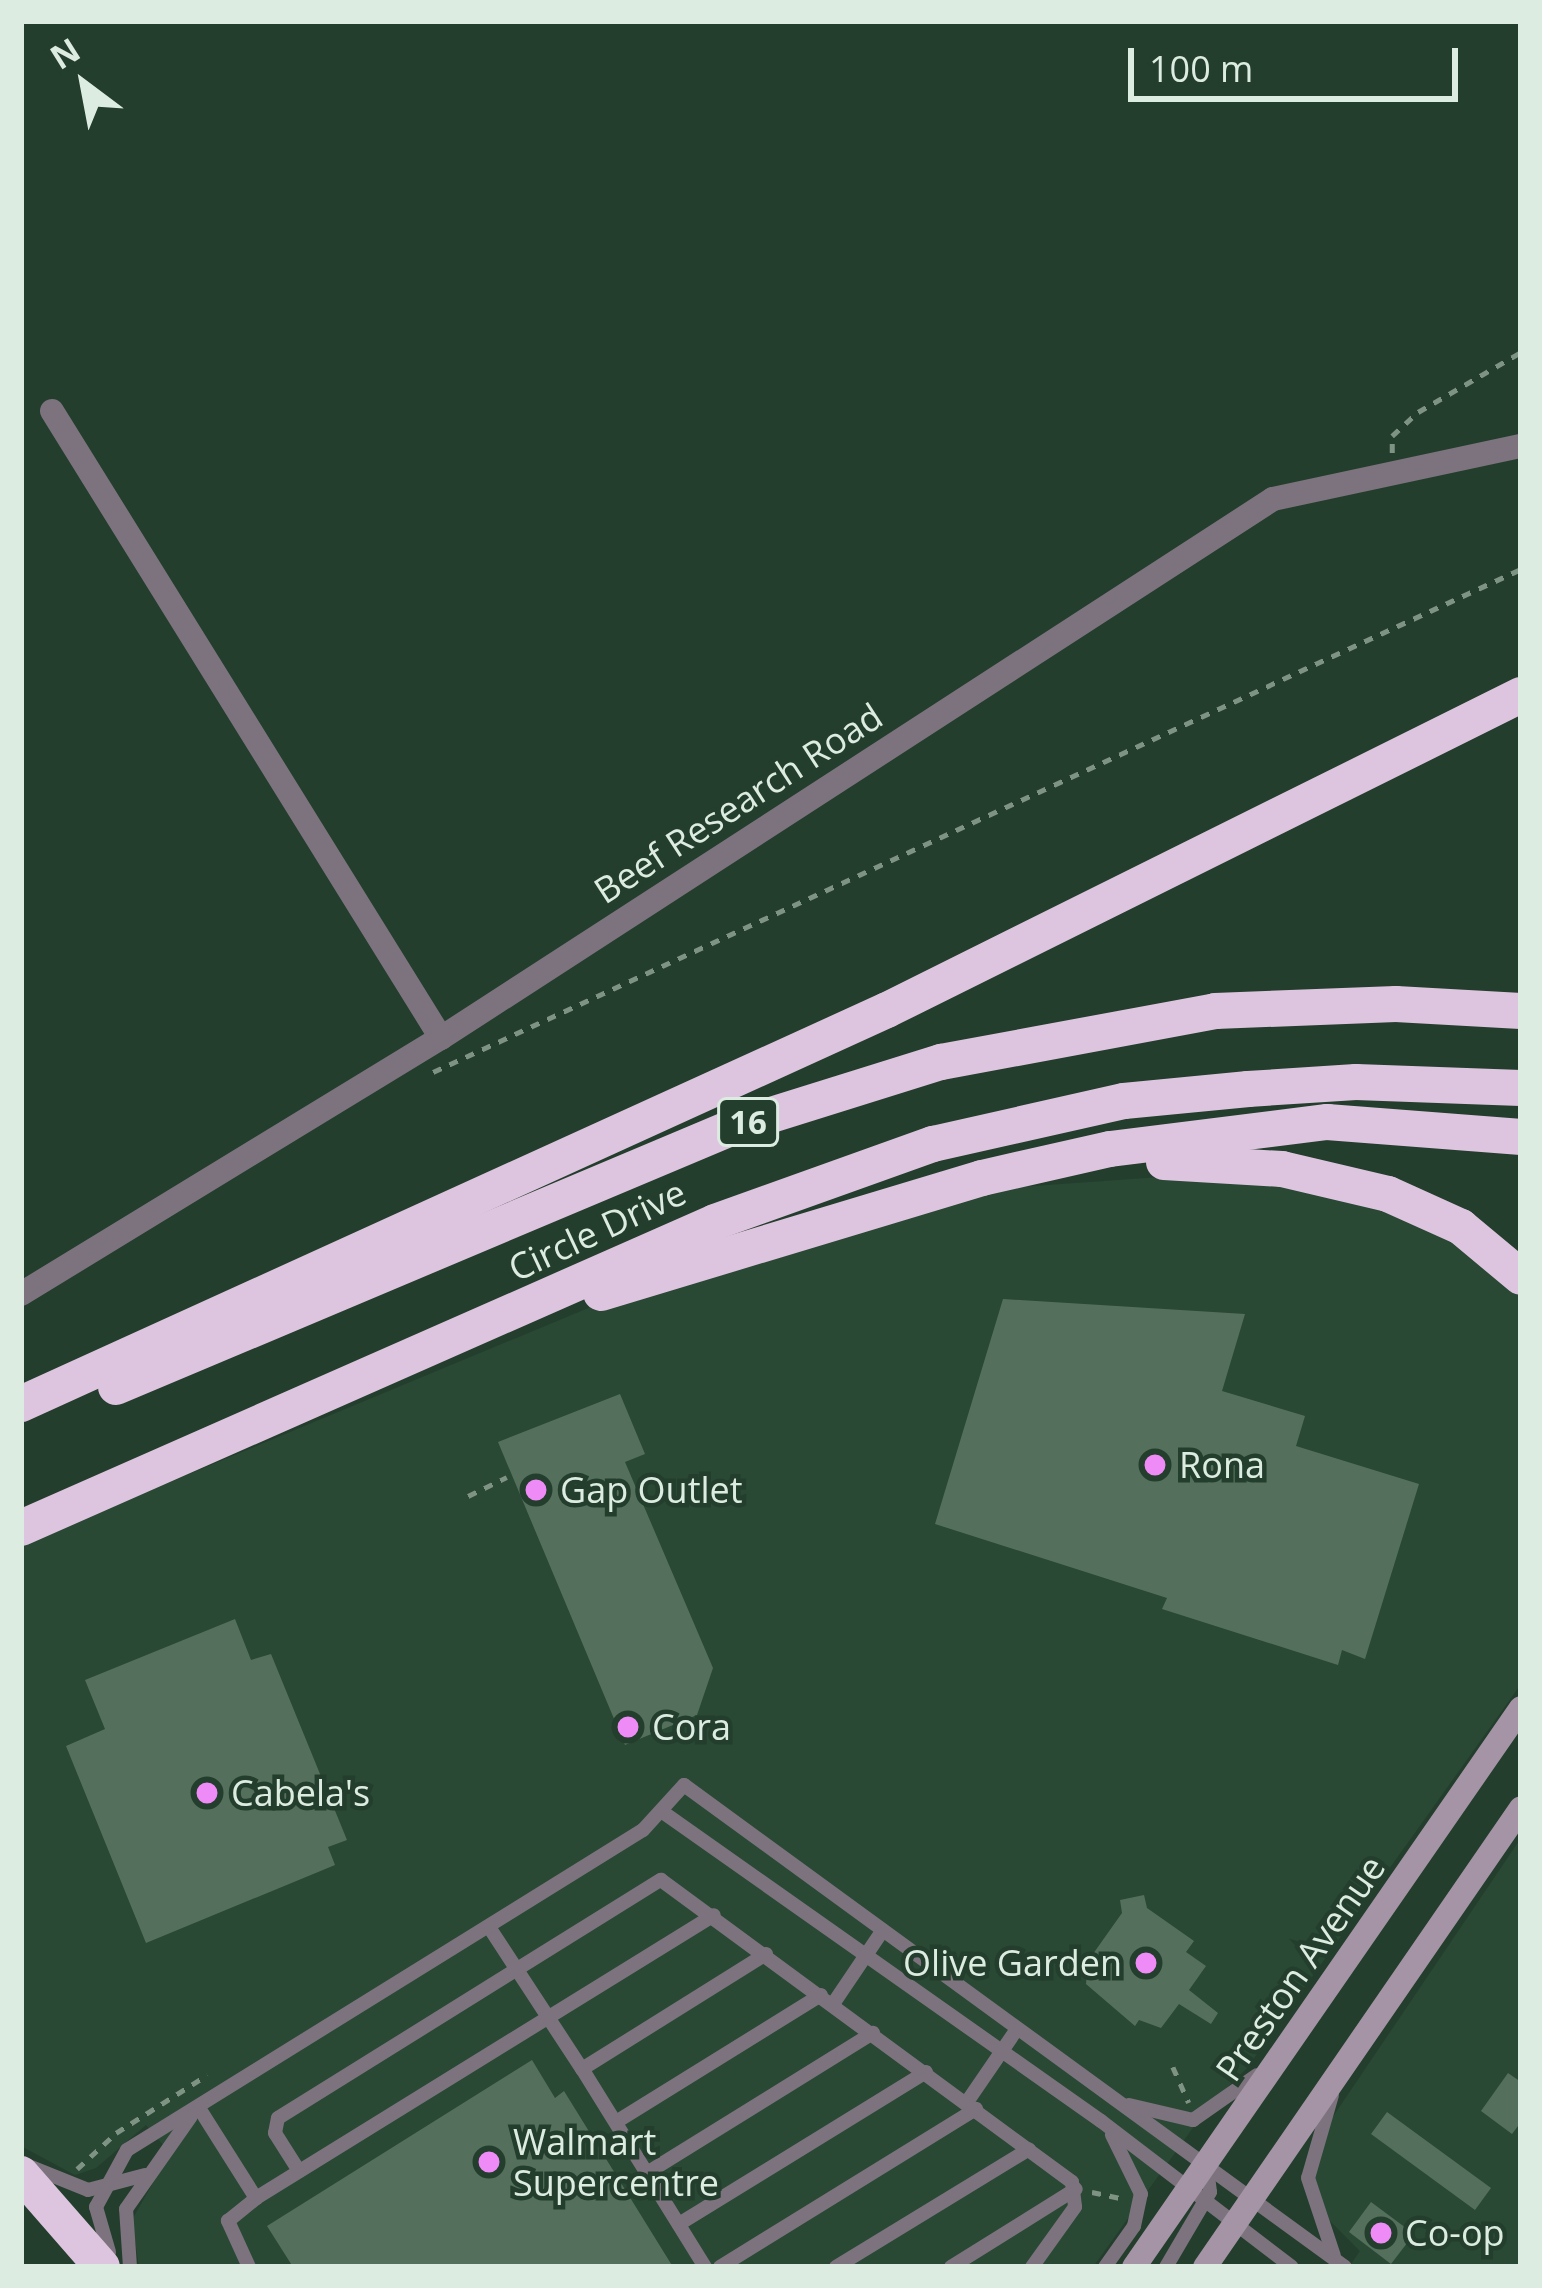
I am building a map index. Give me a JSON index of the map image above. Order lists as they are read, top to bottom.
{
  "streets": {
    "highway": ["16", "Circle Drive"],
    "main road": ["Preston Avenue"],
    "street": ["Beef Research Road"]
  },
  "places": [
    "Rona",
    "Gap Outlet",
    "Cora",
    "Cabela's",
    "Olive Garden",
    "Walmart Supercentre",
    "Co-op"
  ],
  "scale_bar": "100 m",
  "north": "top left"
}
